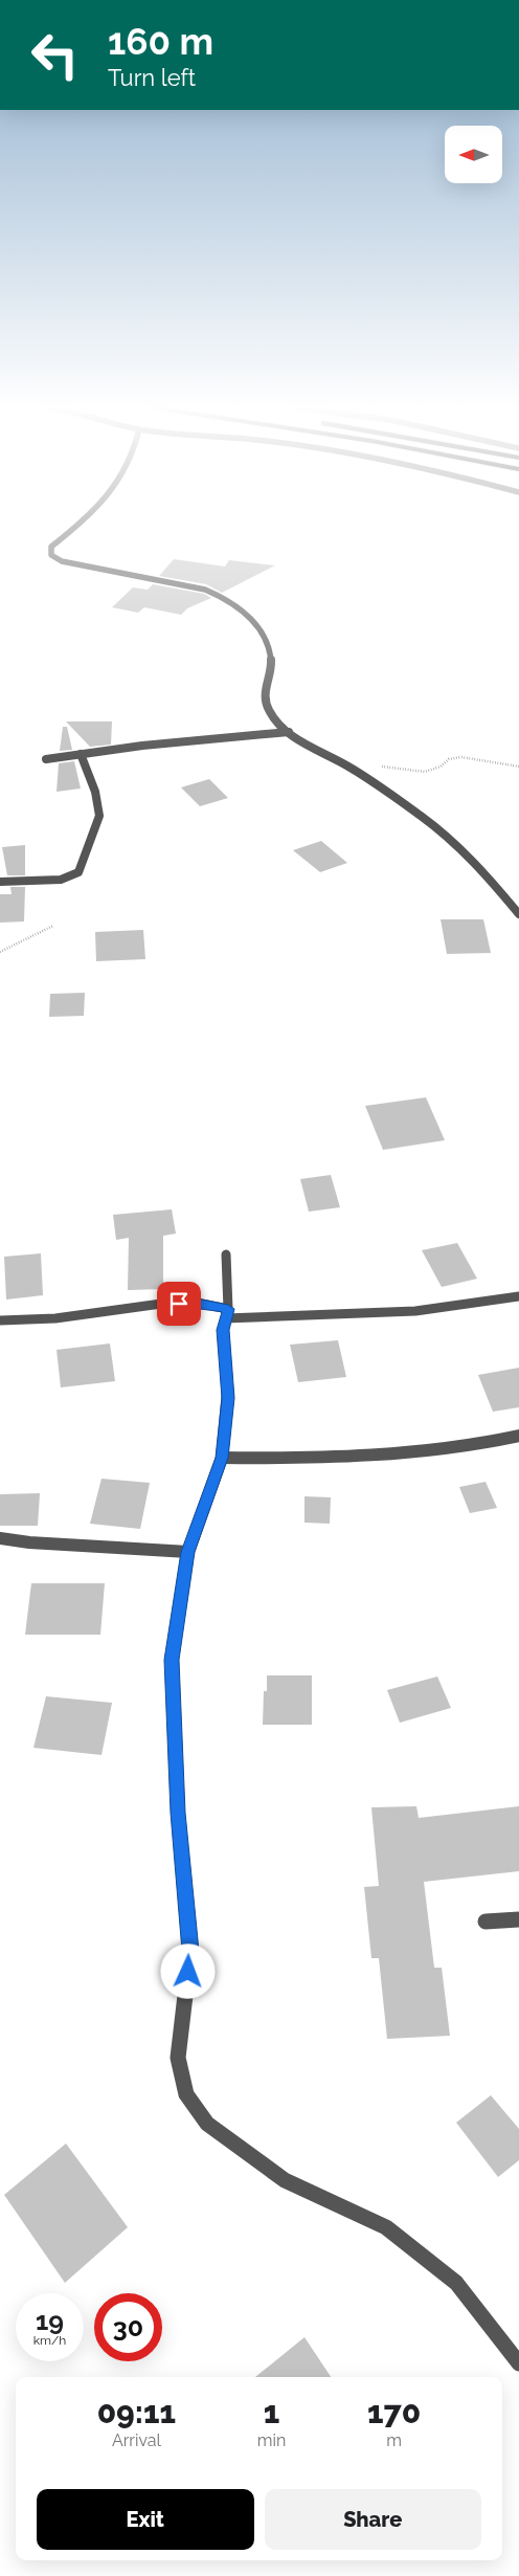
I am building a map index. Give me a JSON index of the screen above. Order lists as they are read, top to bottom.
{
  "north": "left",
  "page": {
    "turn": ["160 m", "Turn left"],
    "speed": "19 km/h",
    "limit": "30",
    "eta": [
      "09:11",
      "Arrival",
      "1",
      "min",
      "170",
      "m"
    ],
    "buttons": ["Exit", "Share"]
  }
}
